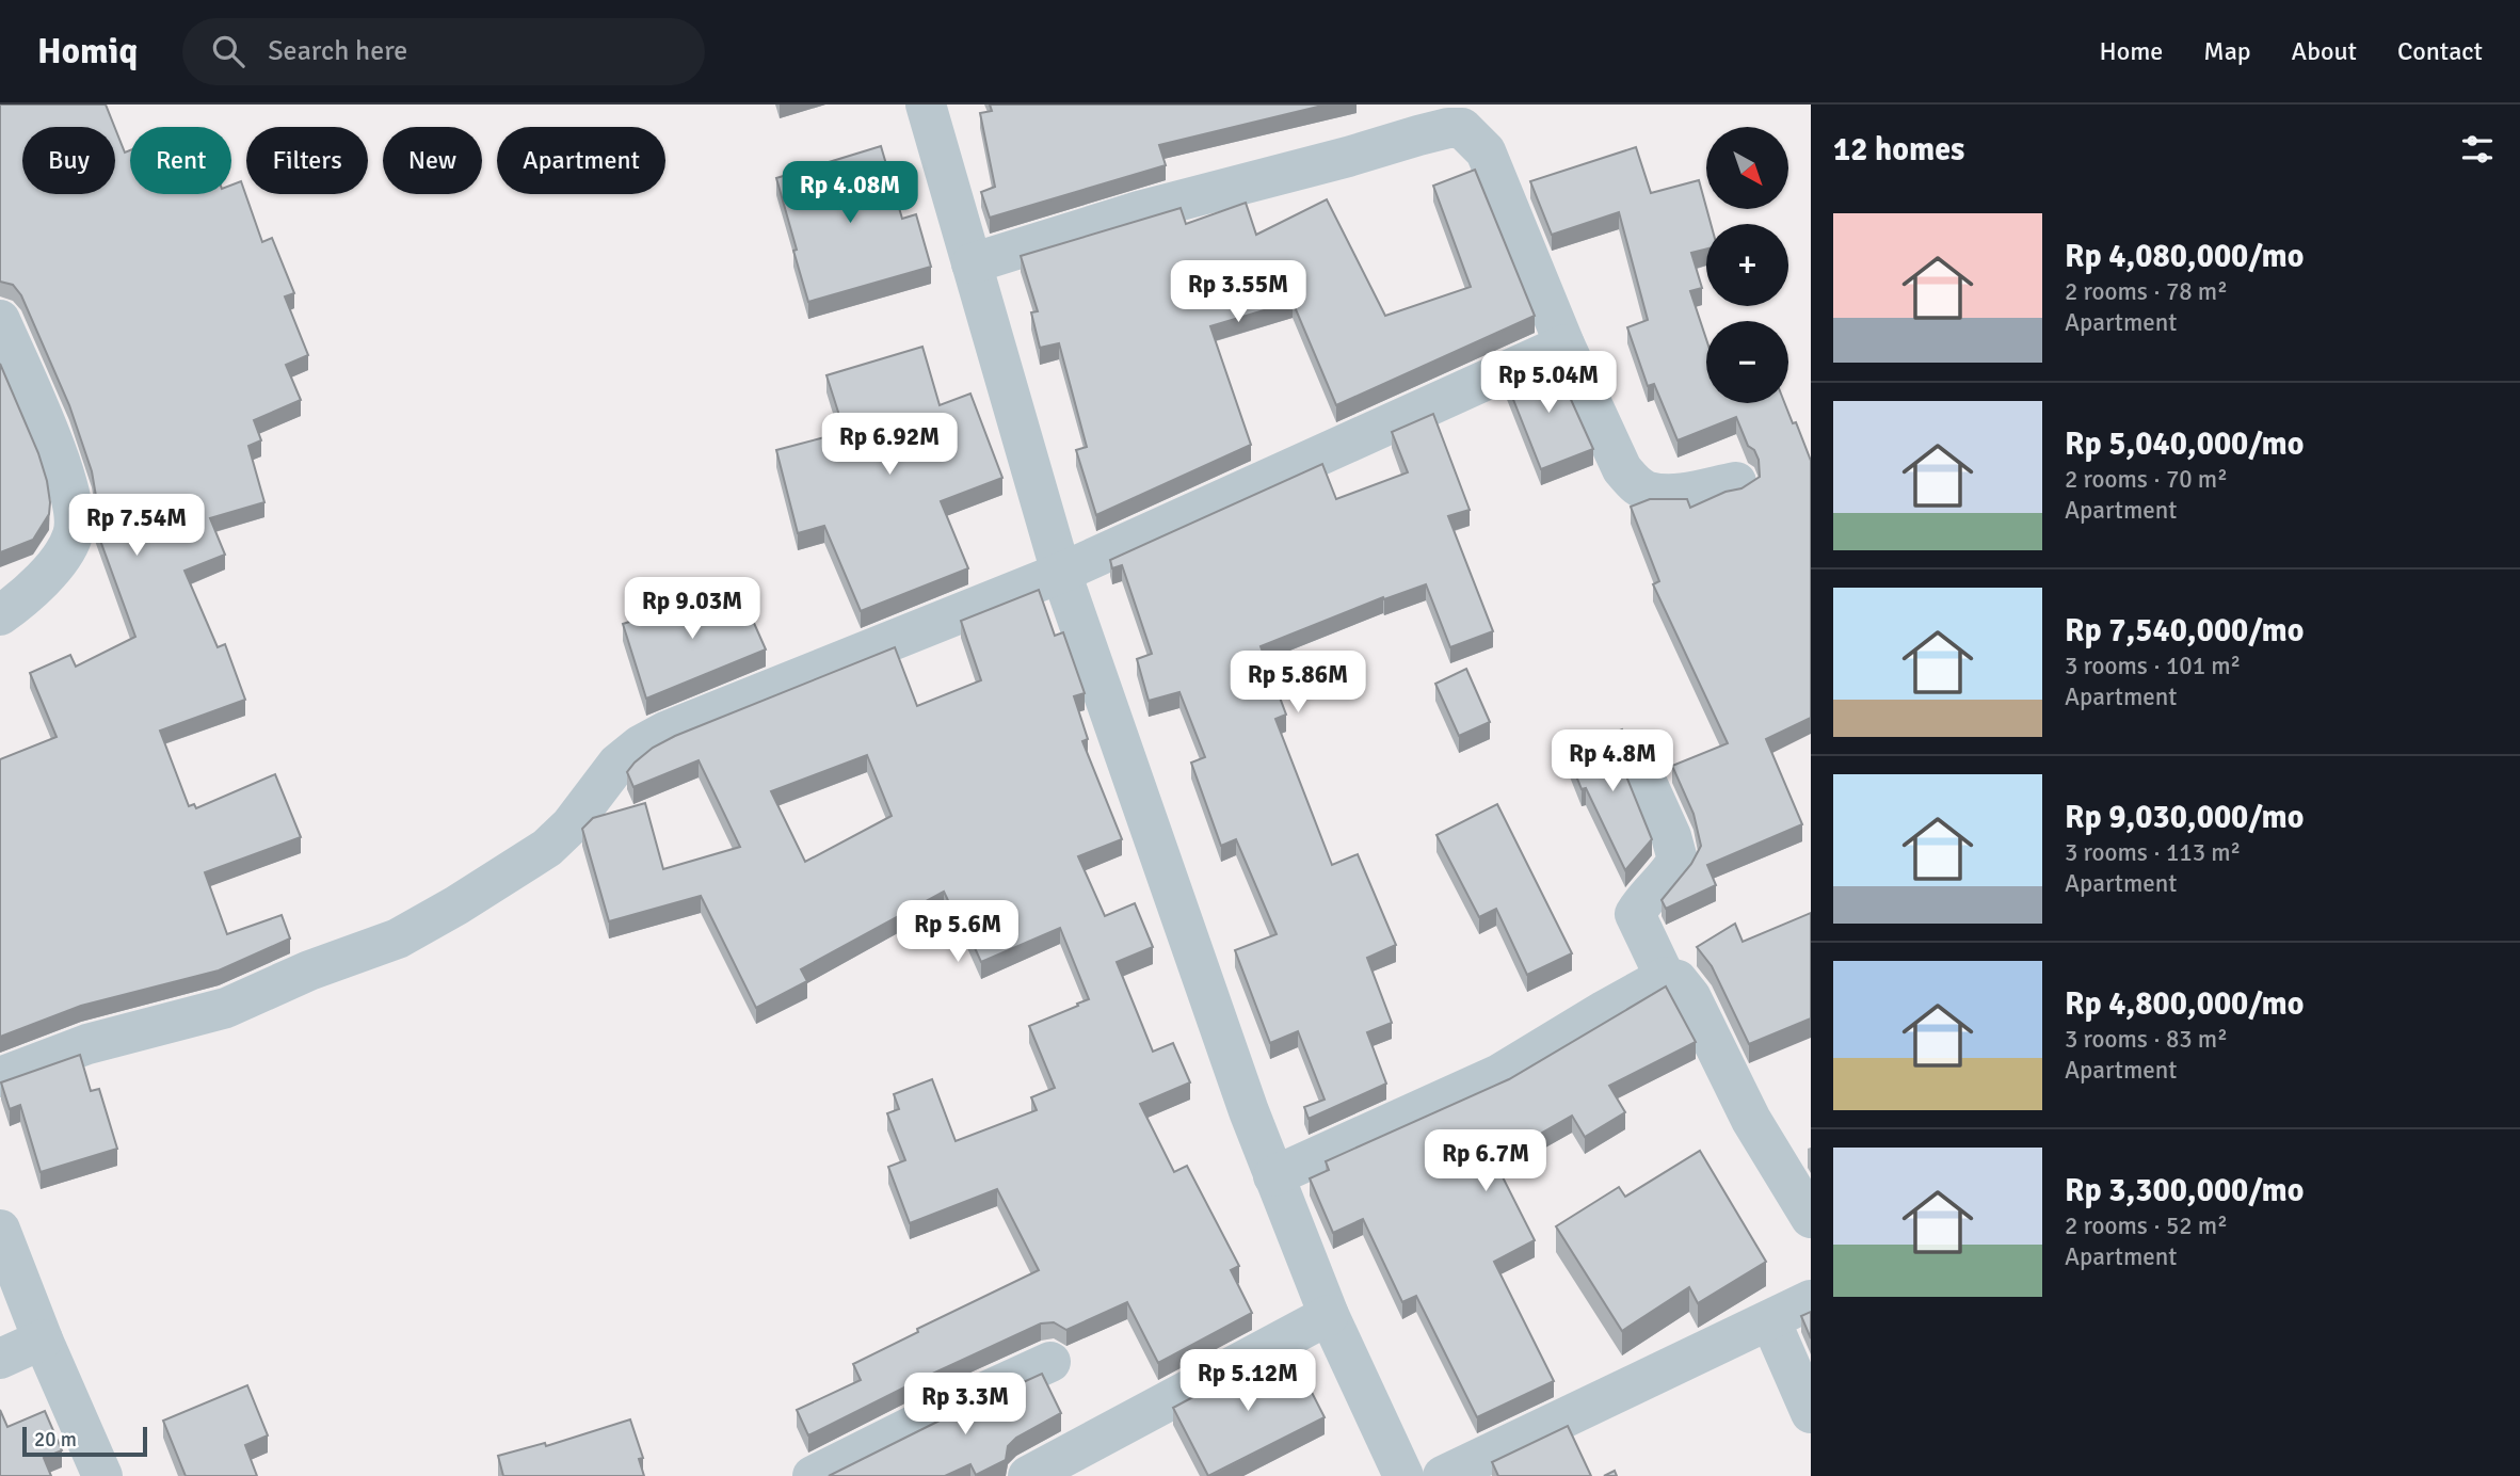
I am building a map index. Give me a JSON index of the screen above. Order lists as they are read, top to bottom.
{
  "scale_bar": "20 m",
  "north": "bottom right",
  "page": {
    "header": "Homiq",
    "search": "Search here",
    "nav": [
      "Home",
      "Map",
      "About",
      "Contact"
    ],
    "heading": "12 homes",
    "map_buttons": ["+", "−"],
    "chip": [
      "Buy",
      "Rent",
      "Filters",
      "New",
      "Apartment"
    ],
    "price": [
      "Rp 4.08M",
      "Rp 3.55M",
      "Rp 5.04M",
      "Rp 6.92M",
      "Rp 7.54M",
      "Rp 9.03M",
      "Rp 5.86M",
      "Rp 4.8M",
      "Rp 5.6M",
      "Rp 6.7M",
      "Rp 5.12M",
      "Rp 3.3M"
    ],
    "list": [
      {
        "name": "Rp 4,080,000/mo",
        "note": "2 rooms · 78 m² · Apartment"
      },
      {
        "name": "Rp 5,040,000/mo",
        "note": "2 rooms · 70 m² · Apartment"
      },
      {
        "name": "Rp 7,540,000/mo",
        "note": "3 rooms · 101 m² · Apartment"
      },
      {
        "name": "Rp 9,030,000/mo",
        "note": "3 rooms · 113 m² · Apartment"
      },
      {
        "name": "Rp 4,800,000/mo",
        "note": "3 rooms · 83 m² · Apartment"
      },
      {
        "name": "Rp 3,300,000/mo",
        "note": "2 rooms · 52 m² · Apartment"
      }
    ],
    "scale": "20 m"
  }
}
